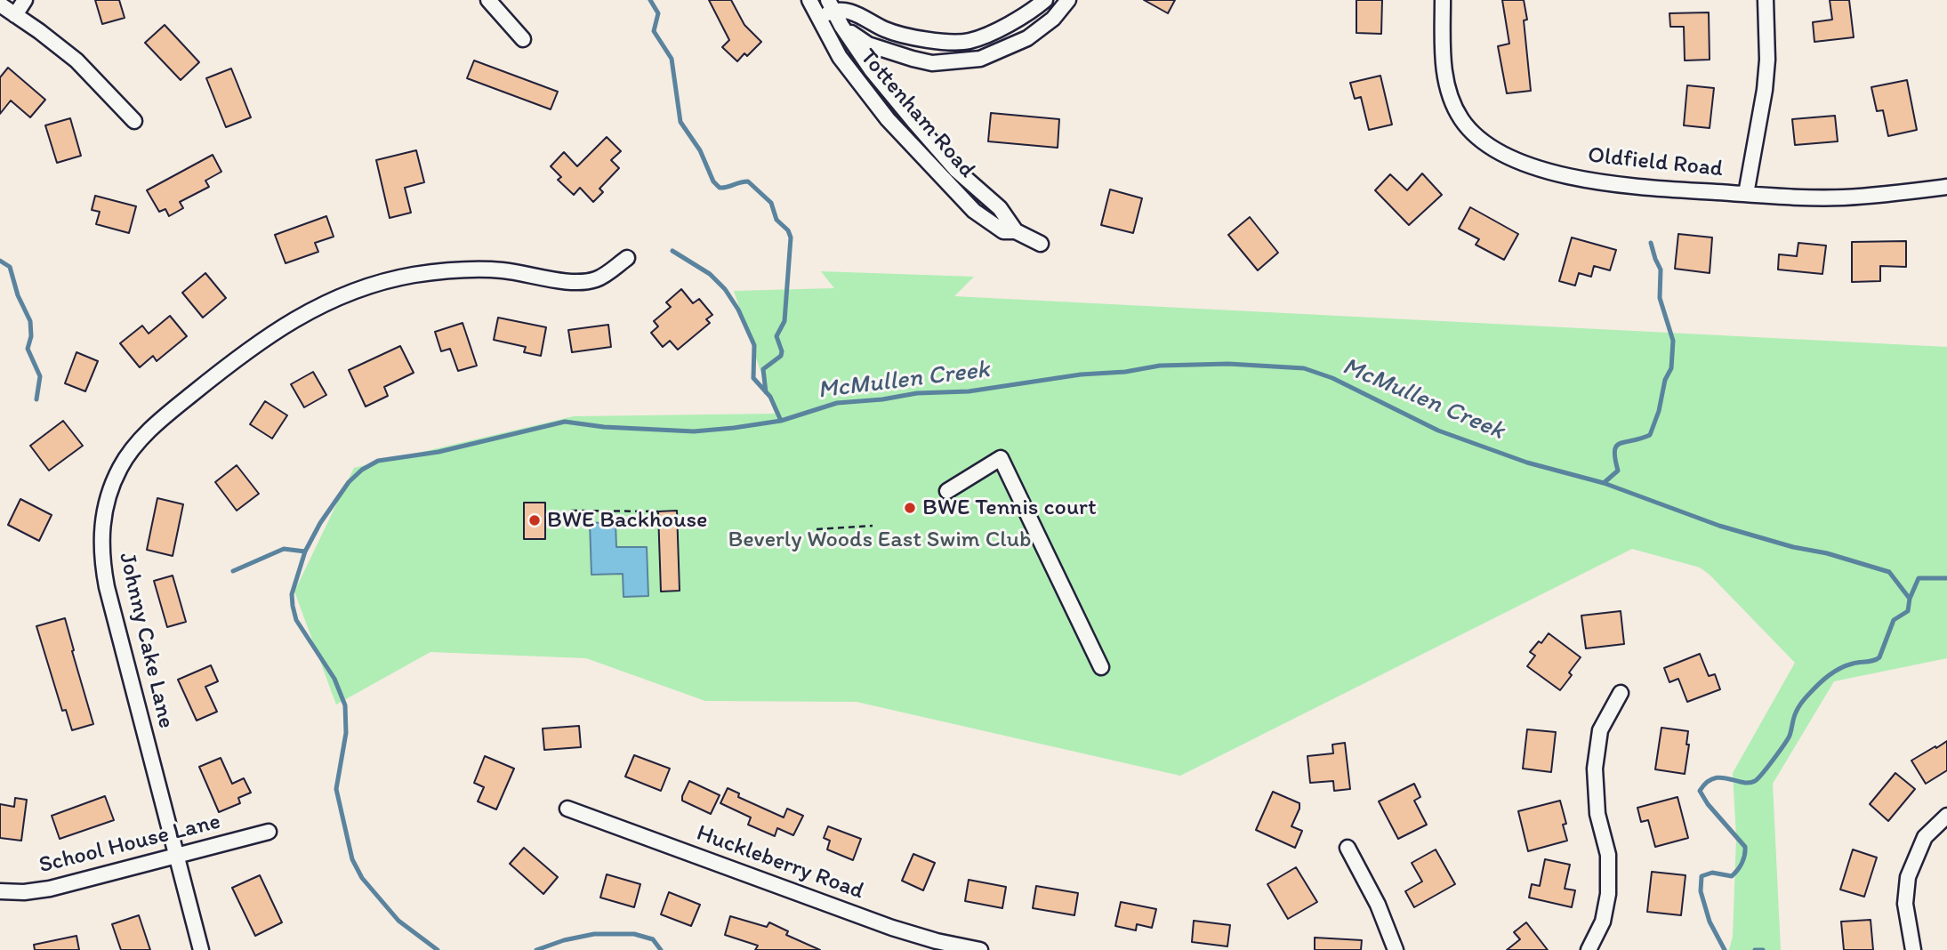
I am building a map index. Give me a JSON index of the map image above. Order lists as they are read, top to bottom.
{
  "streets": {
    "street": [
      "Tottenham Road",
      "Oldfield Road",
      "Johnny Cake Lane",
      "School House Lane",
      "Huckleberry Road"
    ]
  },
  "crossings": [
    ["Johnny Cake Lane", "School House Lane"]
  ],
  "water": ["McMullen Creek"],
  "parks": ["Beverly Woods East Swim Club"],
  "places": ["BWE Tennis court", "BWE Backhouse"]
}
